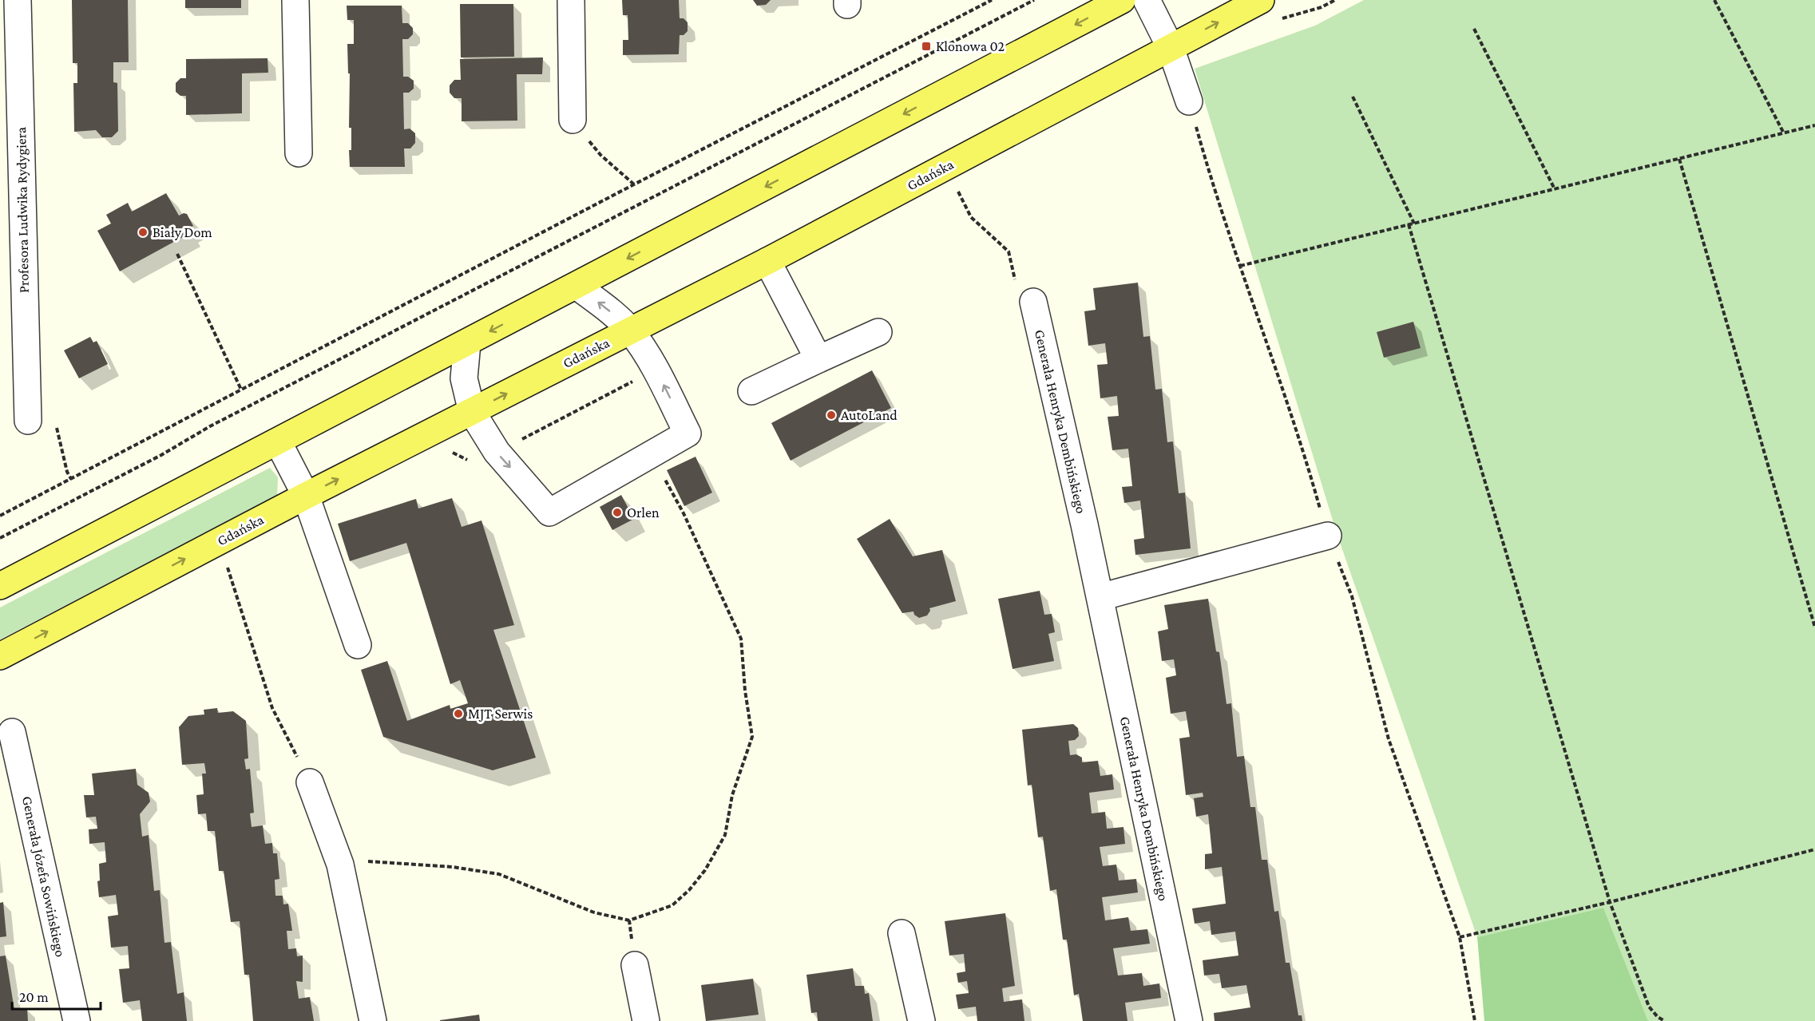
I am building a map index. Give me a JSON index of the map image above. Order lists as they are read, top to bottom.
{
  "streets": {
    "main road": ["Gdańska"],
    "street": ["Profesora Ludwika Rydygiera", "Generała Henryka Dembińskiego", "Generała Józefa Sowińskiego"]
  },
  "places": {
    "transit": ["Klonowa 02"],
    "other": [
      "Biały Dom",
      "AutoLand",
      "Orlen",
      "MJT Serwis"
    ]
  },
  "scale_bar": "20 m"
}
